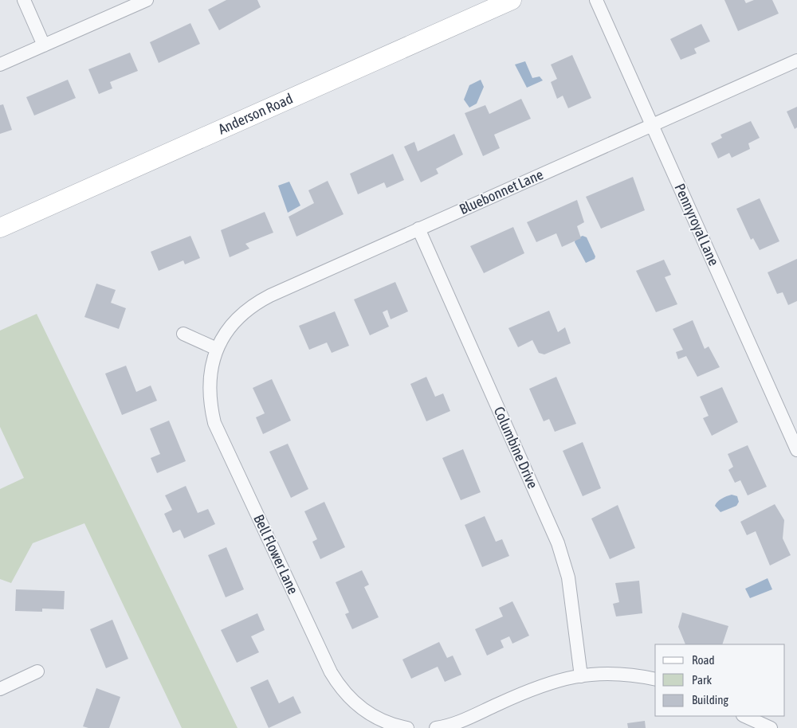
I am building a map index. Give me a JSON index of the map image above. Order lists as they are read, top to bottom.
{
  "streets": {
    "street": [
      "Anderson Road",
      "Bluebonnet Lane",
      "Pennyroyal Lane",
      "Columbine Drive",
      "Bell Flower Lane"
    ]
  },
  "crossings": [
    ["Bluebonnet Lane", "Pennyroyal Lane"],
    ["Bluebonnet Lane", "Columbine Drive"],
    ["Bluebonnet Lane", "Bell Flower Lane"]
  ],
  "legend": ["Road", "Park", "Building"]
}
